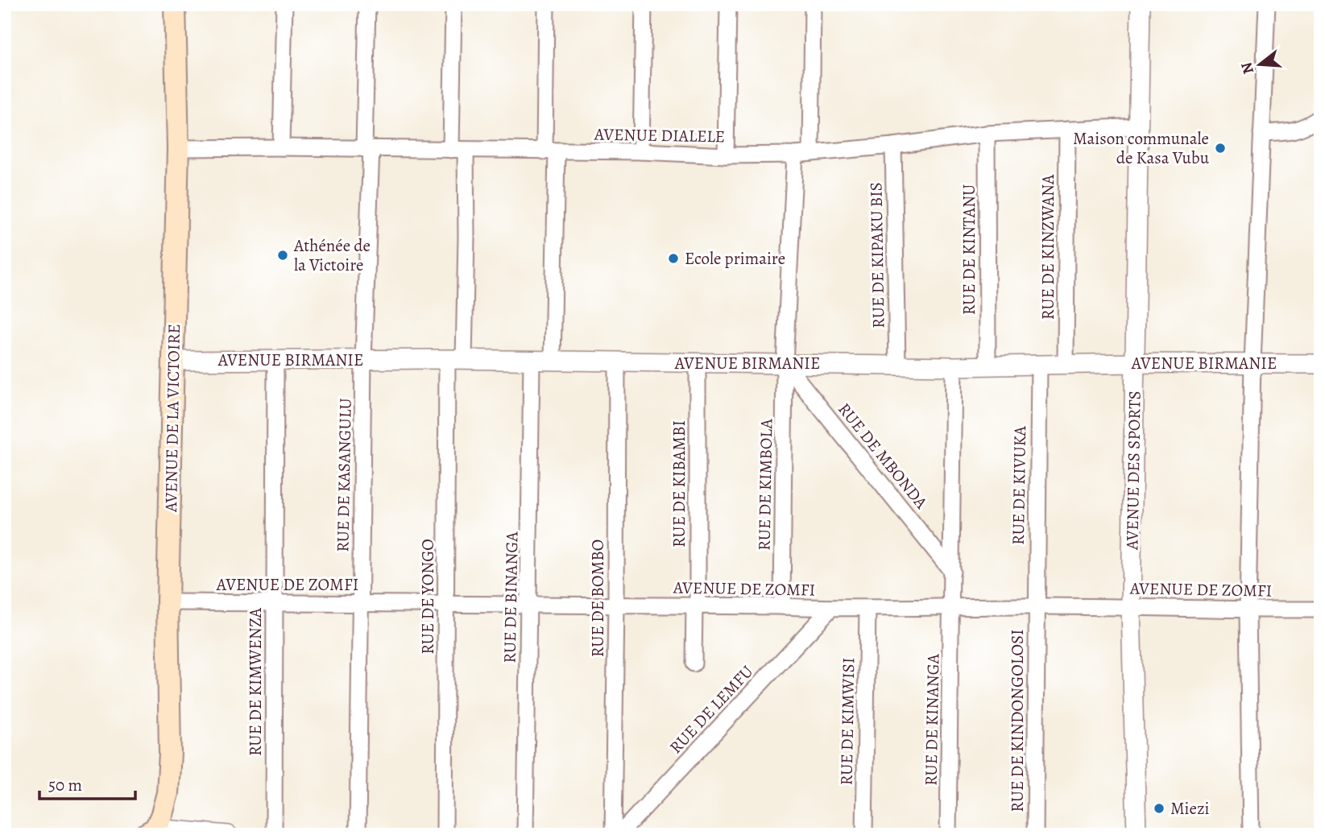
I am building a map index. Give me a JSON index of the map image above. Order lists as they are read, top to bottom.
{
  "streets": {
    "main road": ["AVENUE DE LA VICTOIRE"],
    "street": [
      "AVENUE DIALELE",
      "RUE DE KINZWANA",
      "RUE DE KINTANU",
      "RUE DE KIPAKU BIS",
      "AVENUE BIRMANIE",
      "RUE DE MBONDA",
      "AVENUE DES SPORTS",
      "RUE DE KASANGULU",
      "RUE DE KIBAMBI",
      "RUE DE KIMBOLA",
      "RUE DE KIVUKA",
      "AVENUE DE ZOMFI",
      "RUE DE YONGO",
      "RUE DE BINANGA",
      "RUE DE BOMBO",
      "RUE DE KIMWENZA",
      "RUE DE LEMFU",
      "RUE DE KINANGA",
      "RUE DE KINDONGOLOSI",
      "RUE DE KIMWISI"
    ]
  },
  "crossings": [
    ["AVENUE DIALELE", "RUE DE KINZWANA"],
    ["AVENUE DIALELE", "RUE DE KINTANU"],
    ["AVENUE DIALELE", "RUE DE KIPAKU BIS"],
    ["AVENUE DIALELE", "AVENUE DE LA VICTOIRE"],
    ["AVENUE DIALELE", "AVENUE DES SPORTS"],
    ["AVENUE DIALELE", "RUE DE KASANGULU"],
    ["AVENUE DIALELE", "RUE DE KIMBOLA"],
    ["AVENUE DIALELE", "RUE DE YONGO"],
    ["RUE DE KINZWANA", "AVENUE BIRMANIE"],
    ["RUE DE KINTANU", "AVENUE BIRMANIE"],
    ["RUE DE KIPAKU BIS", "AVENUE BIRMANIE"],
    ["AVENUE BIRMANIE", "AVENUE DE LA VICTOIRE"],
    ["AVENUE BIRMANIE", "RUE DE MBONDA"],
    ["AVENUE BIRMANIE", "AVENUE DES SPORTS"],
    ["AVENUE BIRMANIE", "RUE DE KASANGULU"],
    ["AVENUE BIRMANIE", "RUE DE KIBAMBI"],
    ["AVENUE BIRMANIE", "RUE DE KIMBOLA"],
    ["AVENUE BIRMANIE", "RUE DE KIVUKA"],
    ["AVENUE BIRMANIE", "RUE DE YONGO"],
    ["AVENUE BIRMANIE", "RUE DE BINANGA"],
    ["AVENUE BIRMANIE", "RUE DE BOMBO"],
    ["AVENUE BIRMANIE", "RUE DE KIMWENZA"],
    ["AVENUE BIRMANIE", "RUE DE KINANGA"],
    ["AVENUE DE LA VICTOIRE", "AVENUE DE ZOMFI"],
    ["RUE DE MBONDA", "RUE DE KIMBOLA"],
    ["RUE DE MBONDA", "RUE DE KINANGA"],
    ["AVENUE DES SPORTS", "AVENUE DE ZOMFI"],
    ["RUE DE KASANGULU", "AVENUE DE ZOMFI"],
    ["RUE DE KIBAMBI", "AVENUE DE ZOMFI"],
    ["RUE DE KIMBOLA", "AVENUE DE ZOMFI"],
    ["RUE DE KIVUKA", "AVENUE DE ZOMFI"],
    ["RUE DE KIVUKA", "RUE DE KINDONGOLOSI"],
    ["AVENUE DE ZOMFI", "RUE DE YONGO"],
    ["AVENUE DE ZOMFI", "RUE DE BINANGA"],
    ["AVENUE DE ZOMFI", "RUE DE BOMBO"],
    ["AVENUE DE ZOMFI", "RUE DE KIMWENZA"],
    ["AVENUE DE ZOMFI", "RUE DE LEMFU"],
    ["AVENUE DE ZOMFI", "RUE DE KINANGA"],
    ["AVENUE DE ZOMFI", "RUE DE KINDONGOLOSI"],
    ["AVENUE DE ZOMFI", "RUE DE KIMWISI"]
  ],
  "places": [
    "Maison communale de Kasa Vubu",
    "Athénée de la Victoire",
    "Ecole primaire",
    "Miezi"
  ],
  "scale_bar": "50 m",
  "north": "left"
}
